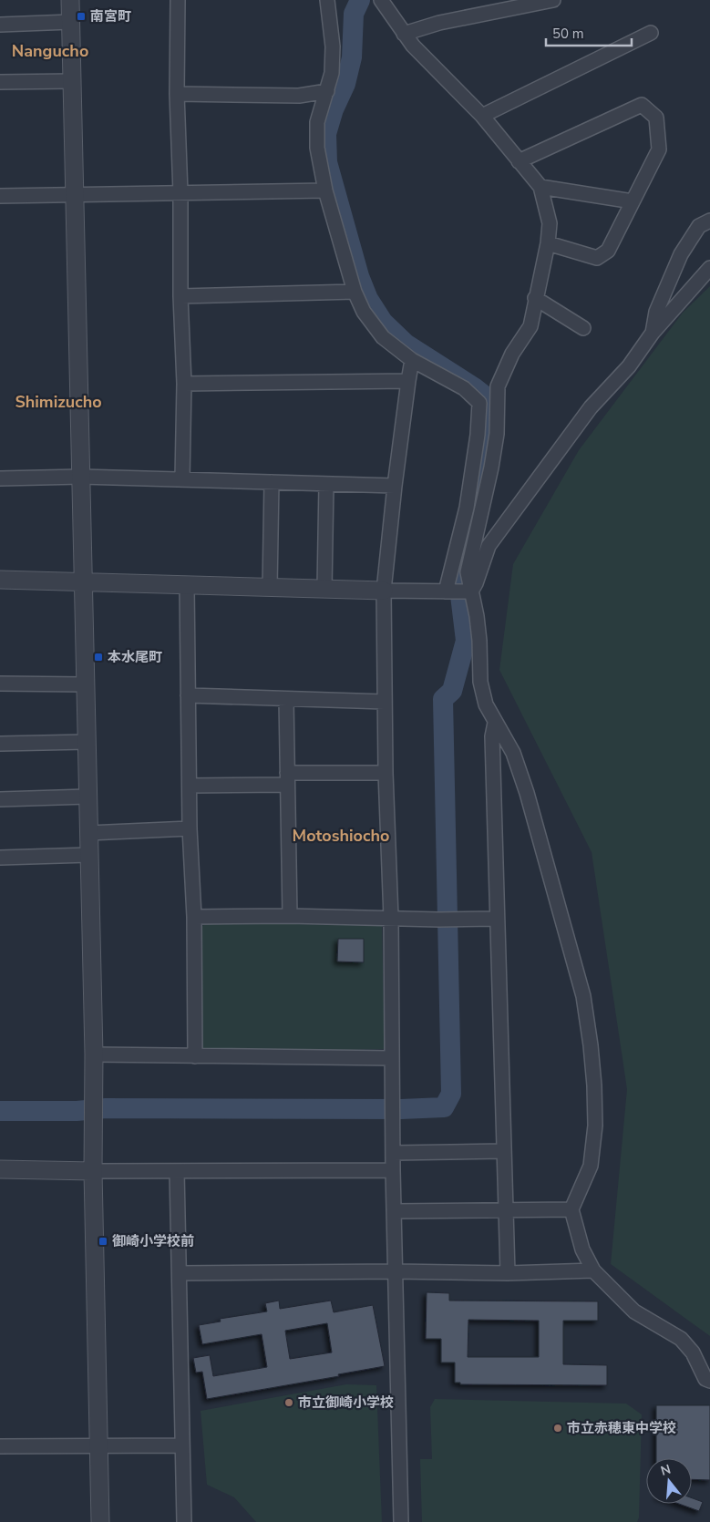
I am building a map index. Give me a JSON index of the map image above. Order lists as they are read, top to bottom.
{
  "districts": ["Nangucho", "Shimizucho", "Motoshiocho"],
  "places": {
    "transit": ["南宮町", "本水尾町", "御崎小学校前"],
    "other": ["市立御崎小学校", "市立赤穂東中学校"]
  },
  "scale_bar": "50 m",
  "north": "top"
}
